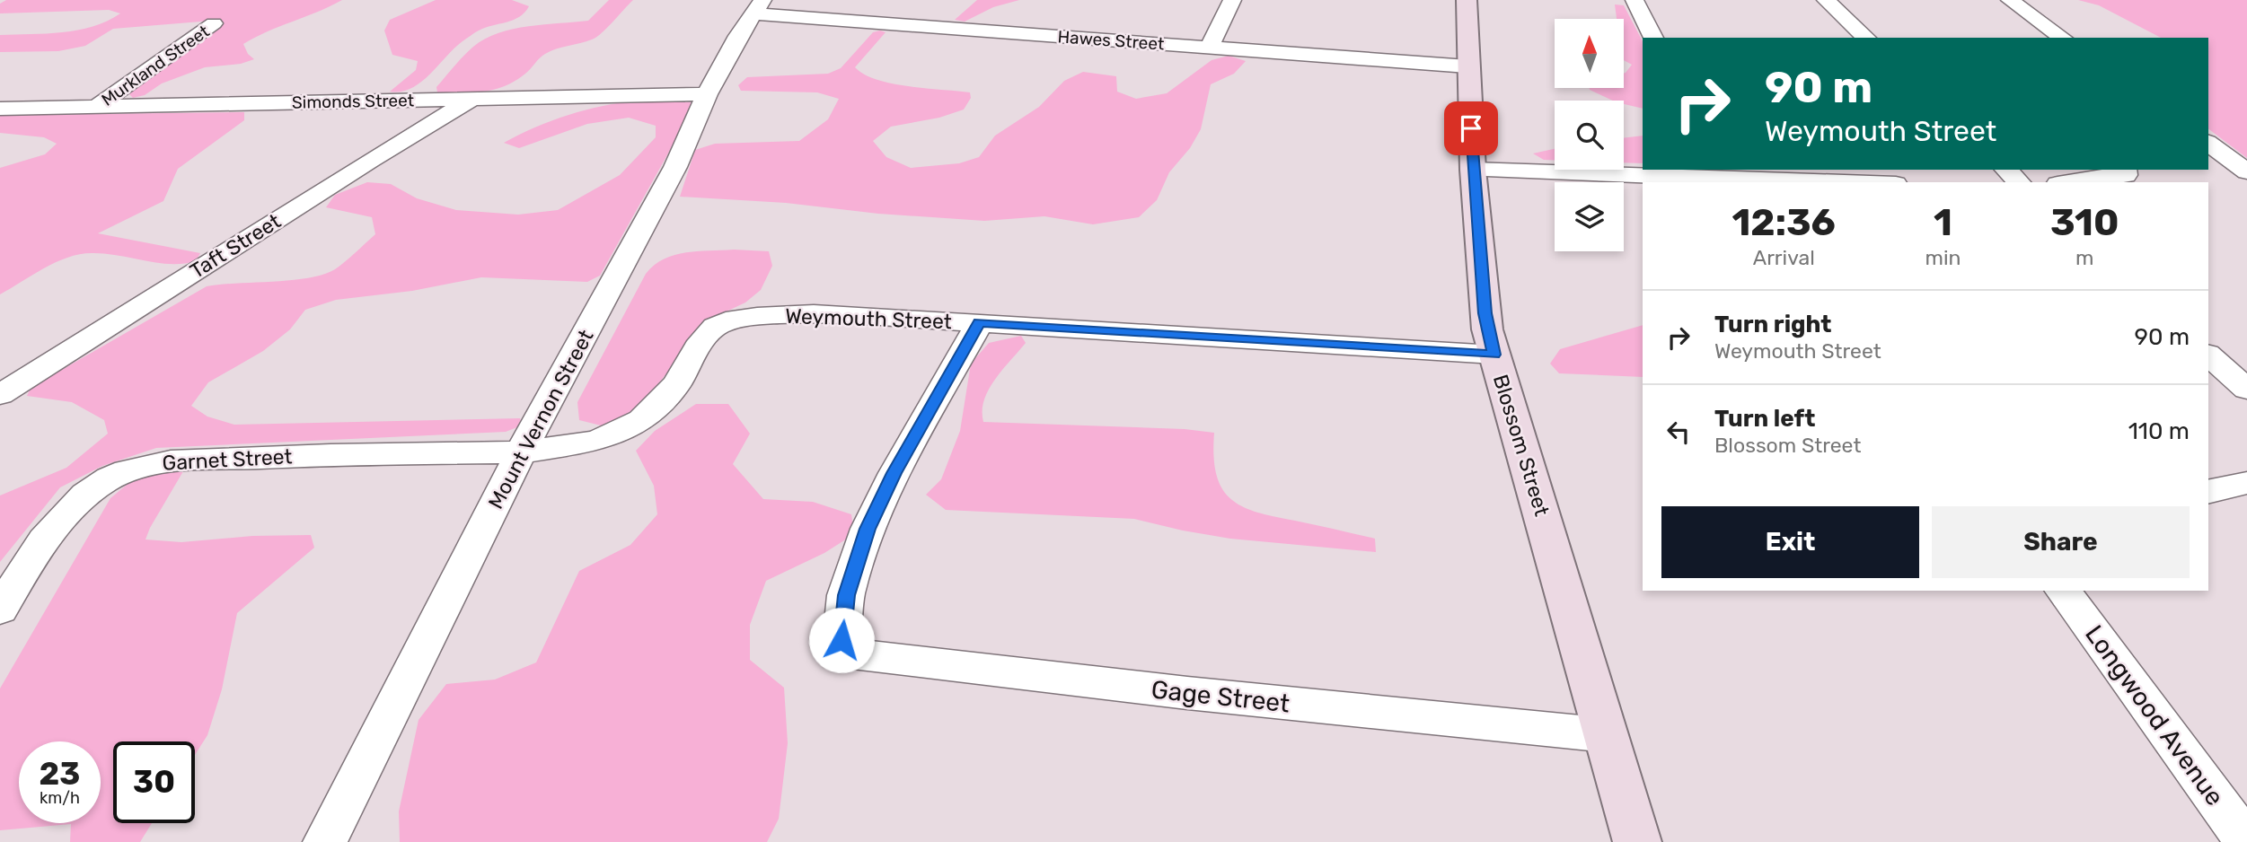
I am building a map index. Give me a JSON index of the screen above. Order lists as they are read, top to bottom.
{
  "streets": {
    "street": [
      "Hawes Street",
      "Murkland Street",
      "Simonds Street",
      "Taft Street",
      "Weymouth Street",
      "Mount Vernon Street",
      "Blossom Street",
      "Garnet Street",
      "Gage Street",
      "Longwood Avenue"
    ]
  },
  "crossings": [
    ["Hawes Street", "Mount Vernon Street"],
    ["Hawes Street", "Blossom Street"],
    ["Murkland Street", "Simonds Street"],
    ["Simonds Street", "Taft Street"],
    ["Simonds Street", "Mount Vernon Street"],
    ["Weymouth Street", "Mount Vernon Street"],
    ["Weymouth Street", "Blossom Street"],
    ["Weymouth Street", "Garnet Street"],
    ["Weymouth Street", "Gage Street"],
    ["Mount Vernon Street", "Garnet Street"],
    ["Blossom Street", "Gage Street"]
  ],
  "north": "top",
  "page": {
    "turn": ["90 m", "Weymouth Street"],
    "eta": [
      "12:36",
      "Arrival",
      "1",
      "min",
      "310",
      "m"
    ],
    "list": [
      {
        "name": "Turn right",
        "note": "Weymouth Street",
        "value": "90 m"
      },
      {
        "name": "Turn left",
        "note": "Blossom Street",
        "value": "110 m"
      }
    ],
    "buttons": ["Exit", "Share"],
    "speed": "23 km/h",
    "limit": "30"
  }
}
